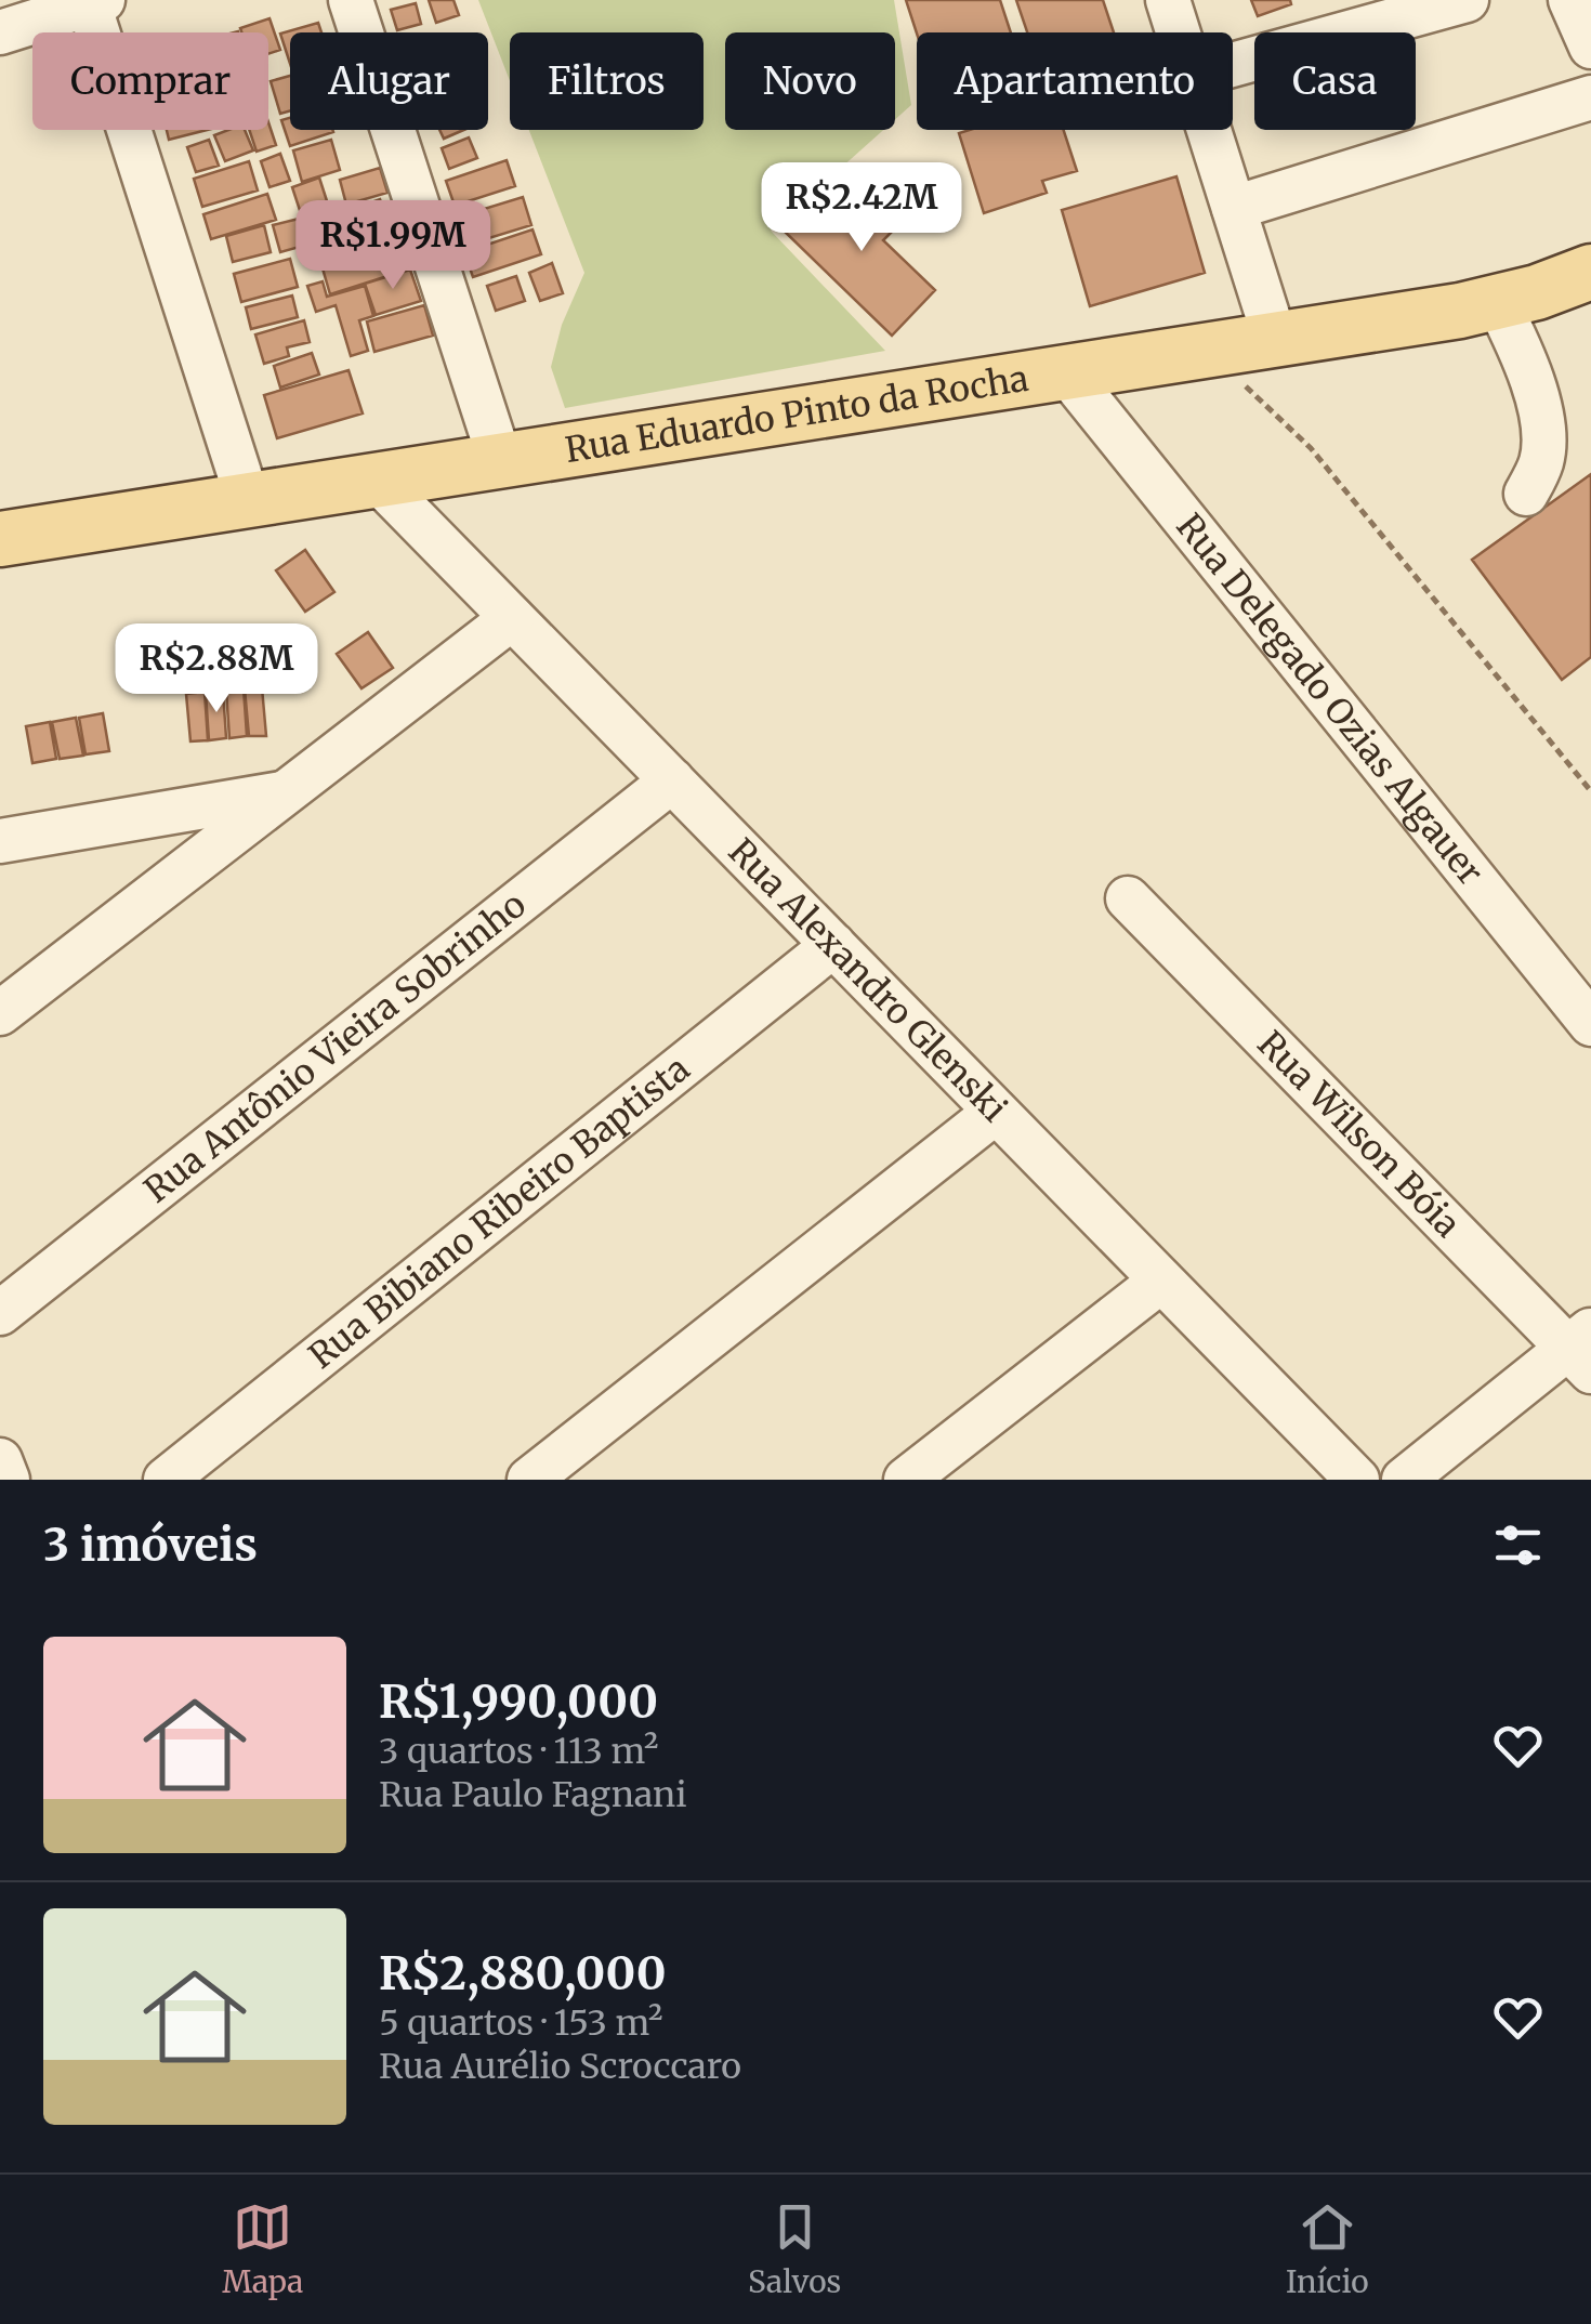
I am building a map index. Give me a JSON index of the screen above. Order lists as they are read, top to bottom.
{
  "streets": {
    "main road": ["Rua Eduardo Pinto da Rocha"],
    "street": [
      "Rua Delegado Ozias Algauer",
      "Rua Alexandro Glenski",
      "Rua Antônio Vieira Sobrinho",
      "Rua Wilson Bóia",
      "Rua Bibiano Ribeiro Baptista"
    ]
  },
  "crossings": [
    ["Rua Eduardo Pinto da Rocha", "Rua Delegado Ozias Algauer"],
    ["Rua Eduardo Pinto da Rocha", "Rua Alexandro Glenski"],
    ["Rua Alexandro Glenski", "Rua Antônio Vieira Sobrinho"],
    ["Rua Alexandro Glenski", "Rua Bibiano Ribeiro Baptista"]
  ],
  "page": {
    "chip": [
      "Comprar",
      "Alugar",
      "Filtros",
      "Novo",
      "Apartamento",
      "Casa"
    ],
    "price": ["R$2.42M", "R$1.99M", "R$2.88M"],
    "heading": "3 imóveis",
    "list": [
      {
        "name": "R$1,990,000",
        "note": "3 quartos · 113 m² · Rua Paulo Fagnani"
      },
      {
        "name": "R$2,880,000",
        "note": "5 quartos · 153 m² · Rua Aurélio Scroccaro"
      }
    ],
    "tabs": ["Mapa", "Salvos", "Início"]
  }
}
